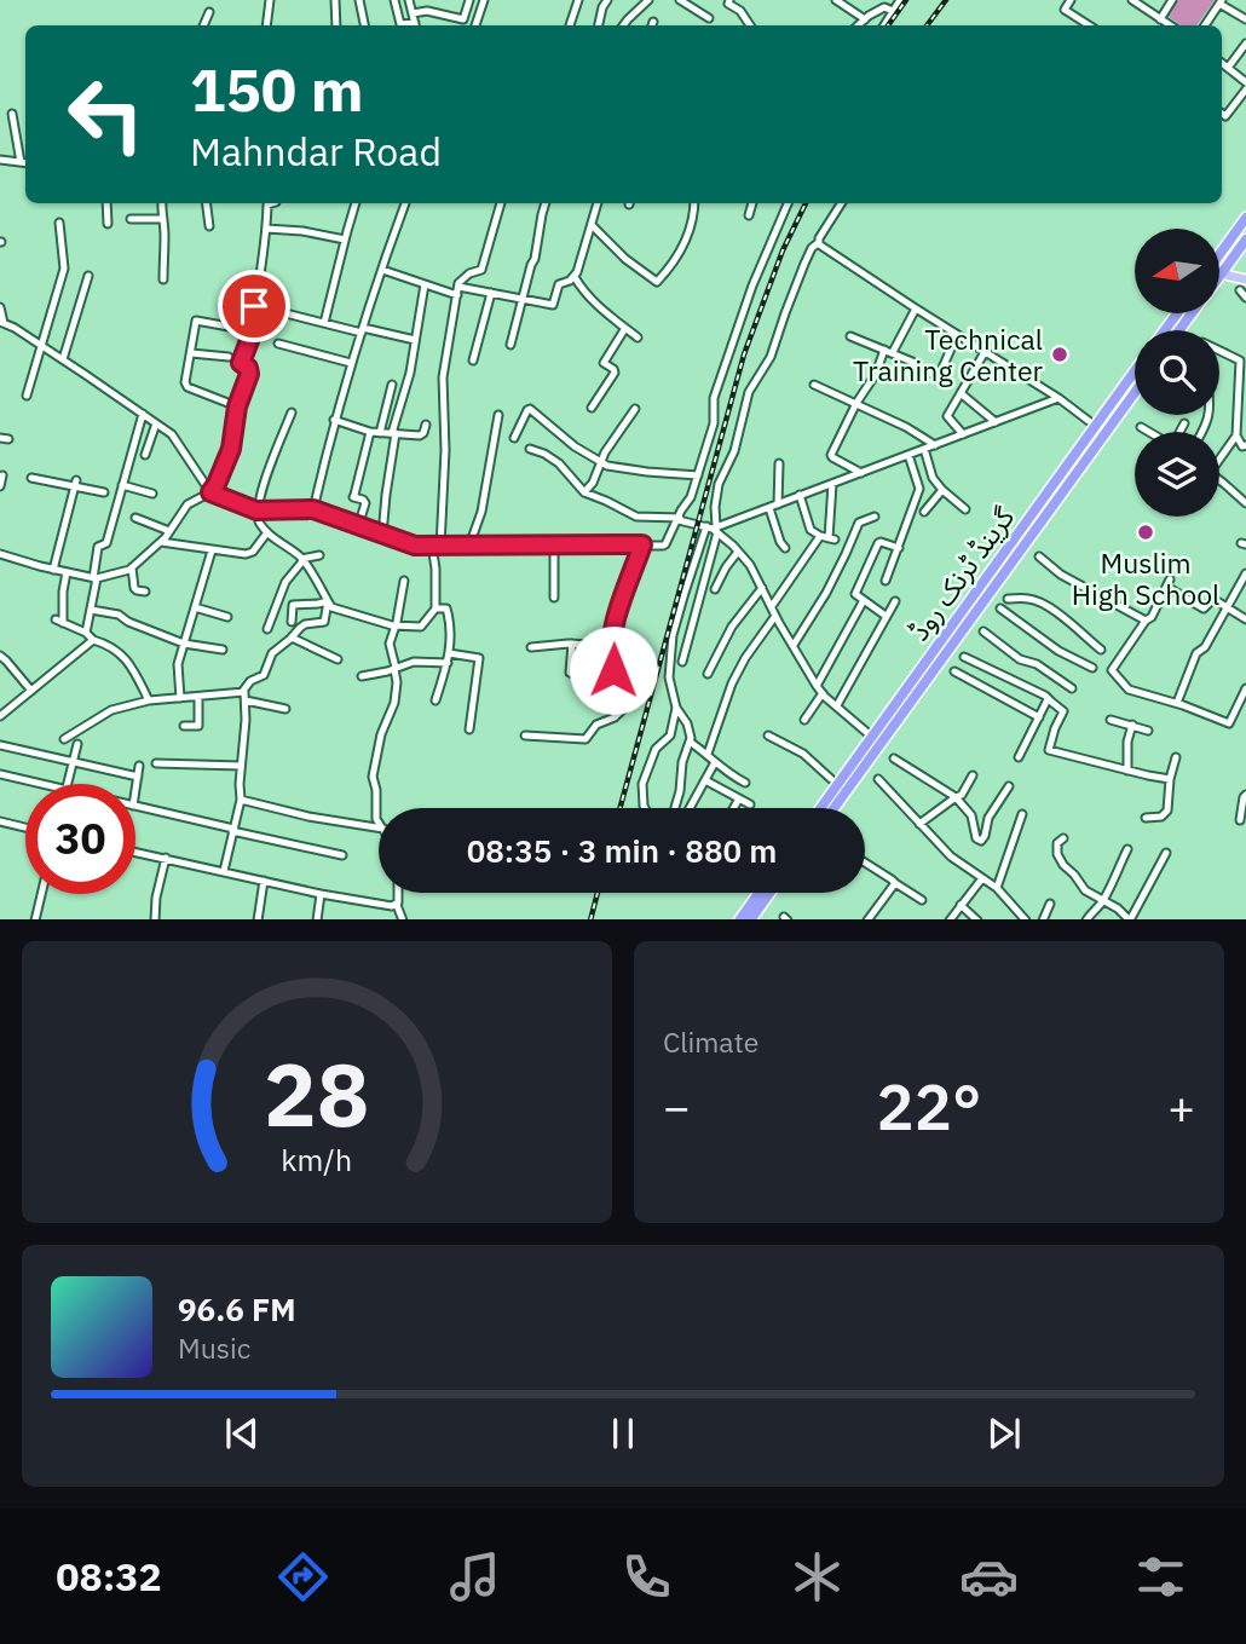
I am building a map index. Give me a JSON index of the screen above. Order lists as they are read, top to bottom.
{
  "streets": {
    "highway": ["گرینڈ ٹرنک روڈ"]
  },
  "places": ["Technical Training Center", "Muslim High School"],
  "north": "left",
  "page": {
    "turn": ["150 m", "Mahndar Road"],
    "limit": "30",
    "trip": "08:35 · 3 min · 880 m",
    "tile": "Climate",
    "heat": ["−", "22°", "+"],
    "song": ["96.6 FM", "Music"],
    "tabs": "08:32",
    "gauge": ["28", "km/h"]
  }
}
